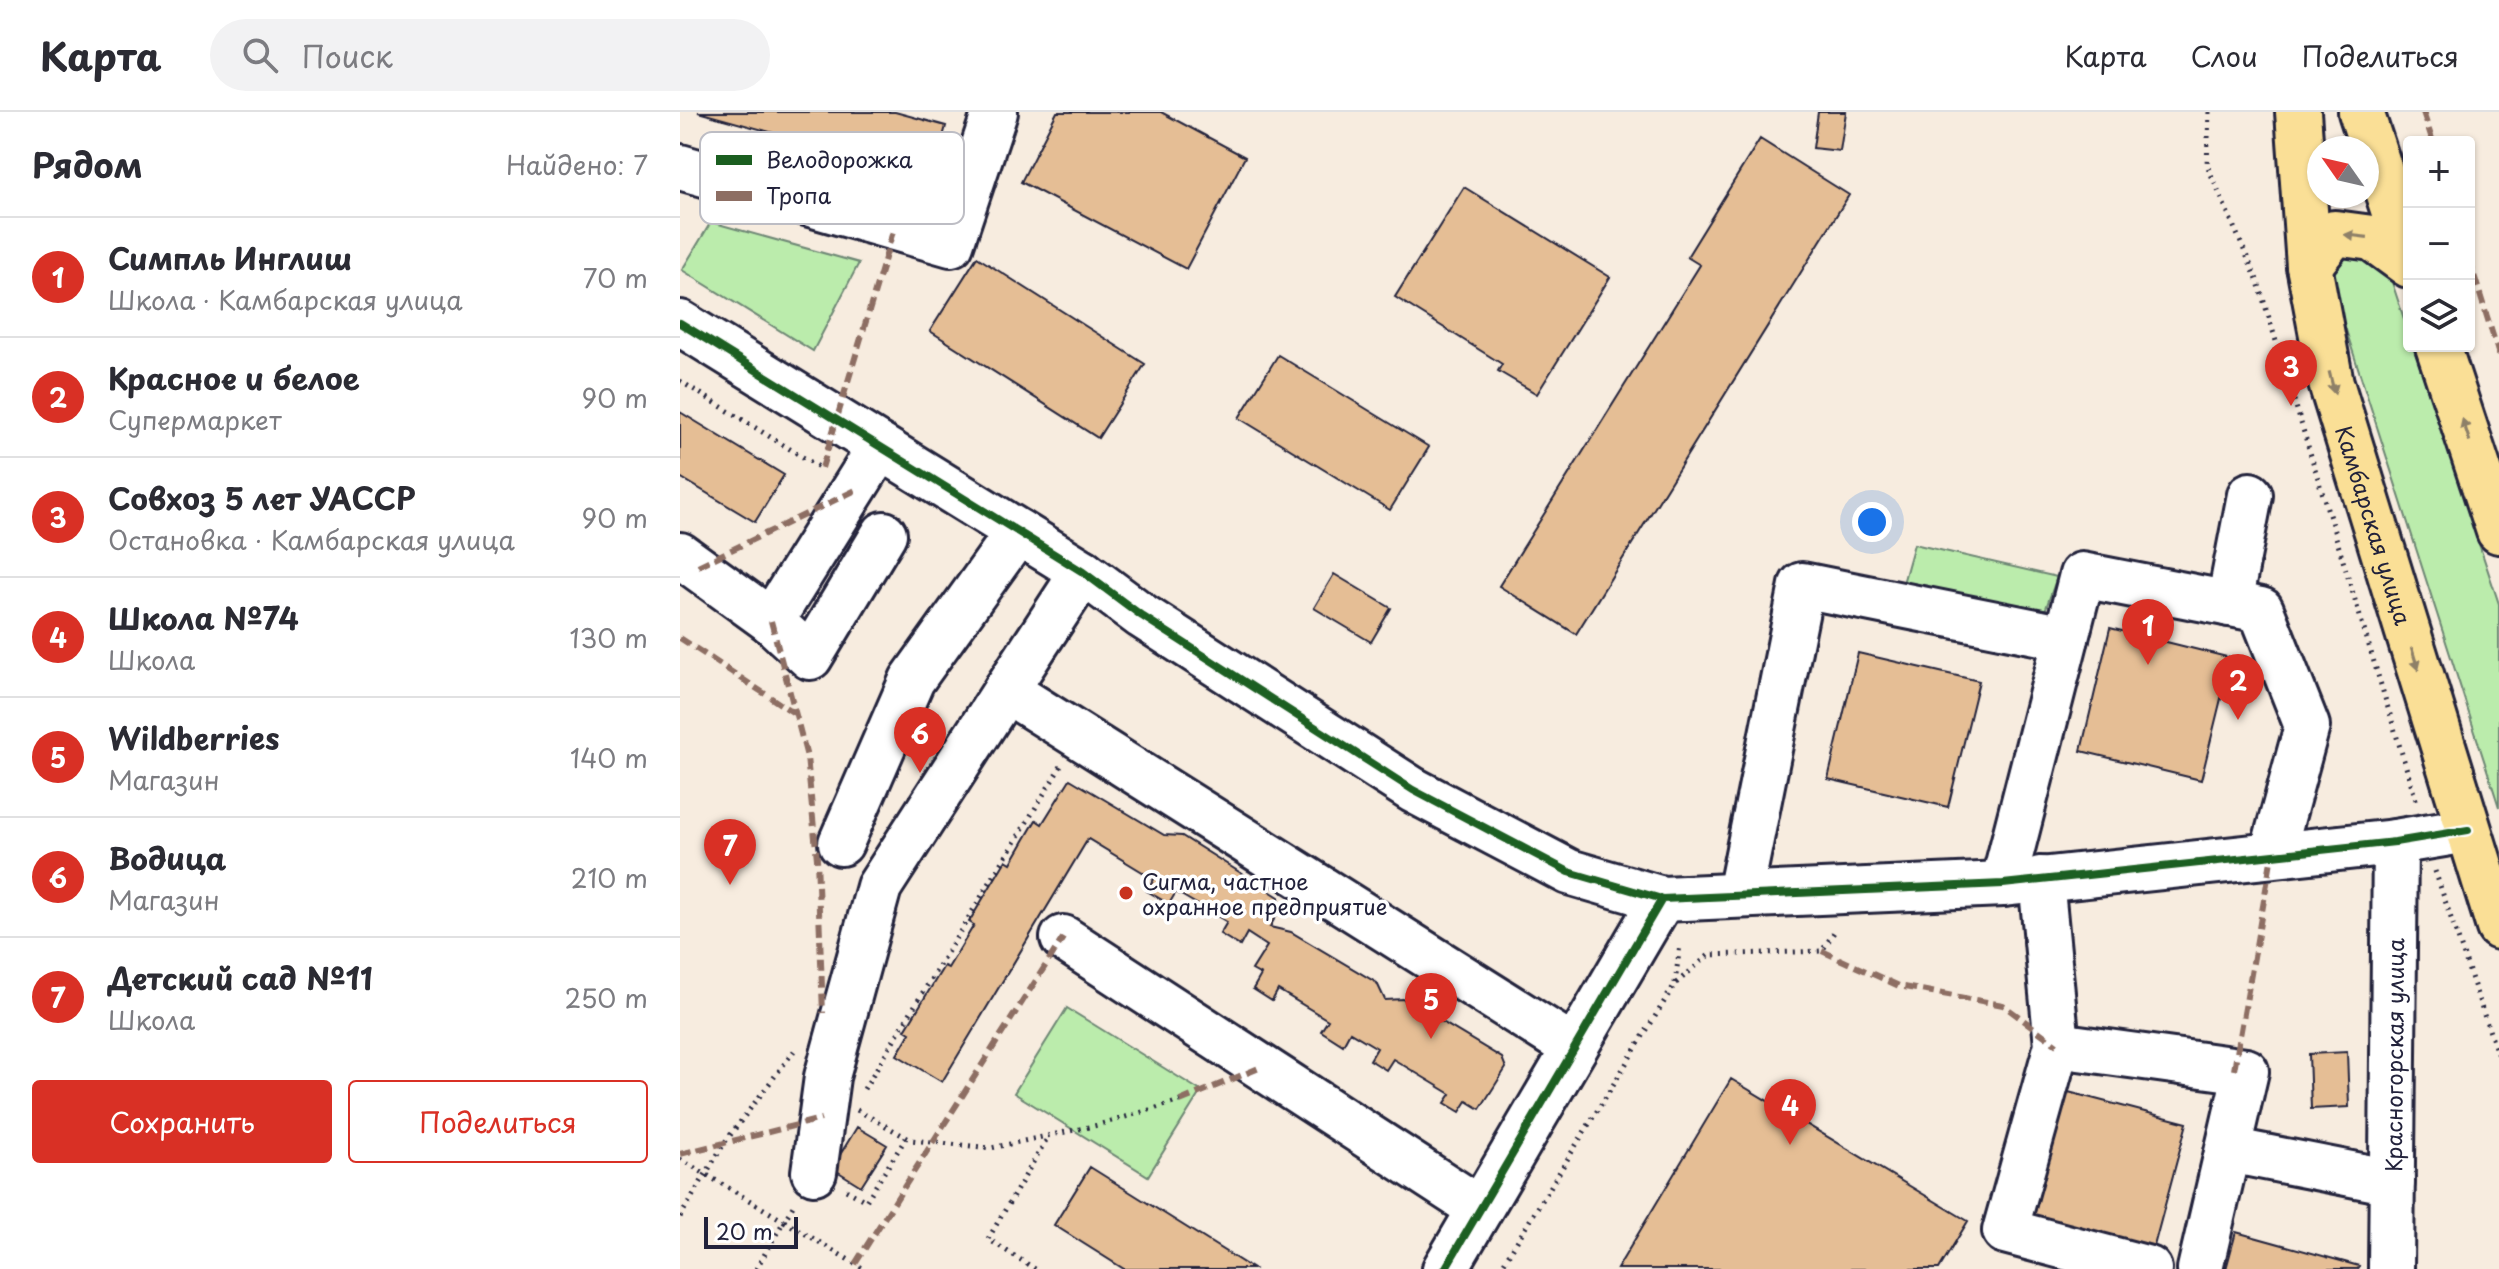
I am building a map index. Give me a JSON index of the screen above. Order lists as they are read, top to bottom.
{
  "streets": {
    "main road": ["Камбарская улица"],
    "street": ["Красногорская улица"]
  },
  "places": ["Сигма, частное охранное предприятие"],
  "legend": ["Велодорожка", "Тропа"],
  "scale_bar": "20 m",
  "north": "top left",
  "page": {
    "header": "Карта",
    "search": "Поиск",
    "nav": ["Карта", "Слои", "Поделиться"],
    "heading": ["Рядом", "Найдено: 7"],
    "map_buttons": ["+", "−"],
    "list": [
      {
        "mark": "1",
        "name": "Симпль Инглиш",
        "note": "Школа · Камбарская улица",
        "value": "70 m"
      },
      {
        "mark": "2",
        "name": "Красное и белое",
        "note": "Супермаркет",
        "value": "90 m"
      },
      {
        "mark": "3",
        "name": "Совхоз 5 лет УАССР",
        "note": "Остановка · Камбарская улица",
        "value": "90 m"
      },
      {
        "mark": "4",
        "name": "Школа №74",
        "note": "Школа",
        "value": "130 m"
      },
      {
        "mark": "5",
        "name": "Wildberries",
        "note": "Магазин",
        "value": "140 m"
      },
      {
        "mark": "6",
        "name": "Водица",
        "note": "Магазин",
        "value": "210 m"
      },
      {
        "mark": "7",
        "name": "Детский сад №11",
        "note": "Школа",
        "value": "250 m"
      }
    ],
    "pins": [
      "3",
      "1",
      "2",
      "6",
      "7",
      "5",
      "4"
    ],
    "buttons": ["Сохранить", "Поделиться"],
    "scale": "20 m"
  }
}
